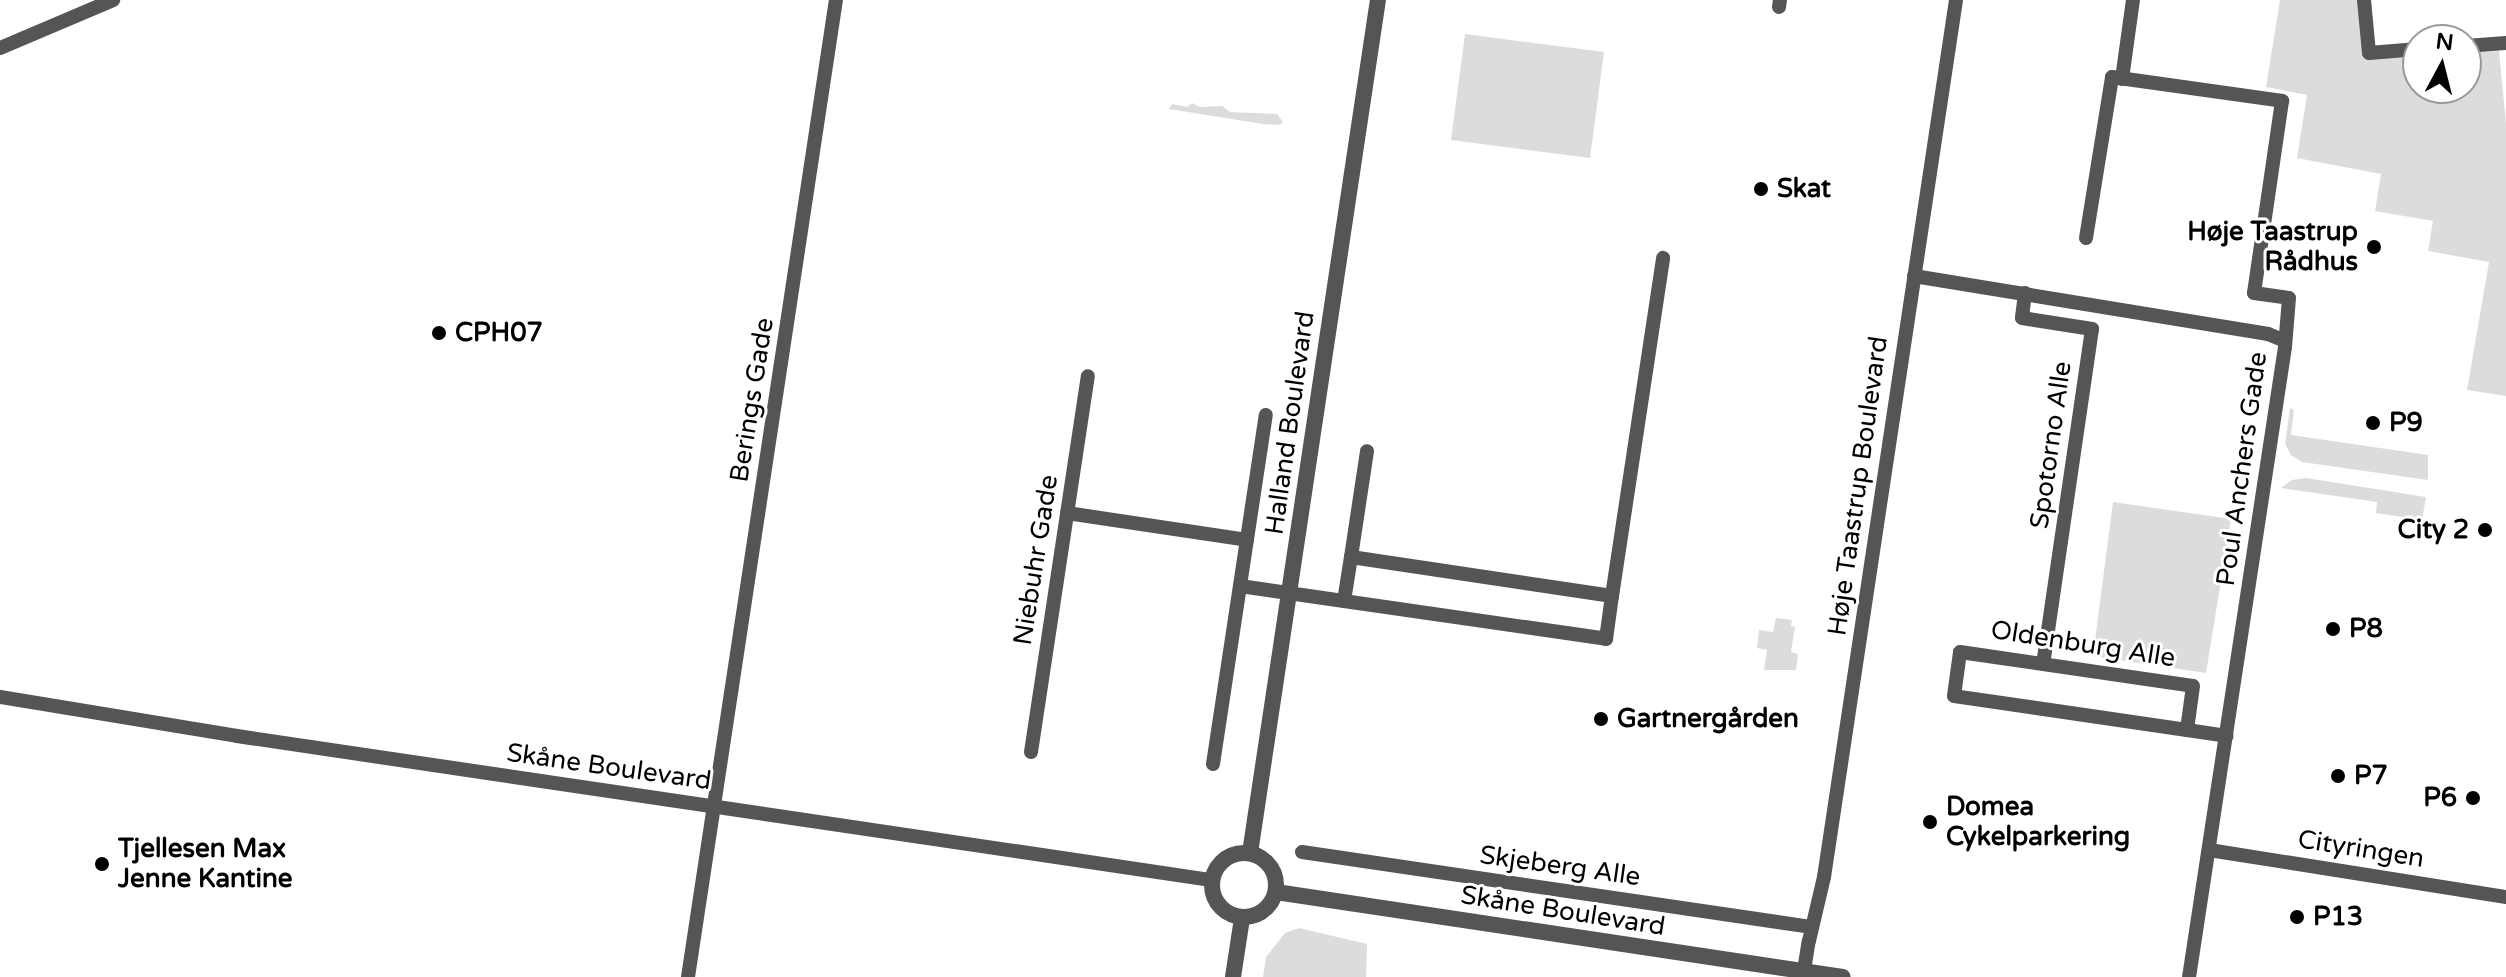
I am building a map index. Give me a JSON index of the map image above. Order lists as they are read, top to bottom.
{
  "streets": {
    "street": [
      "Berings Gade",
      "Halland Boulevard",
      "Spotorno Alle",
      "Poul Anchers Gade",
      "Høje Taastrup Boulevard",
      "Niebuhr Gade",
      "Oldenburg Alle",
      "Skåne Boulevard",
      "Cityringen",
      "Skjeberg Alle"
    ]
  },
  "crossings": [
    ["Berings Gade", "Skåne Boulevard"],
    ["Halland Boulevard", "Skåne Boulevard"],
    ["Spotorno Alle", "Poul Anchers Gade"],
    ["Spotorno Alle", "Oldenburg Alle"],
    ["Poul Anchers Gade", "Høje Taastrup Boulevard"],
    ["Poul Anchers Gade", "Oldenburg Alle"],
    ["Poul Anchers Gade", "Cityringen"],
    ["Høje Taastrup Boulevard", "Skjeberg Alle"]
  ],
  "places": [
    "Skat",
    "Høje Taastrup Rådhus",
    "CPH07",
    "P9",
    "City 2",
    "P8",
    "Gartnergården",
    "P7",
    "P6",
    "Domea Cykelparkering",
    "Tjellesen Max Jenne Kantine",
    "P13"
  ],
  "north": "top"
}
